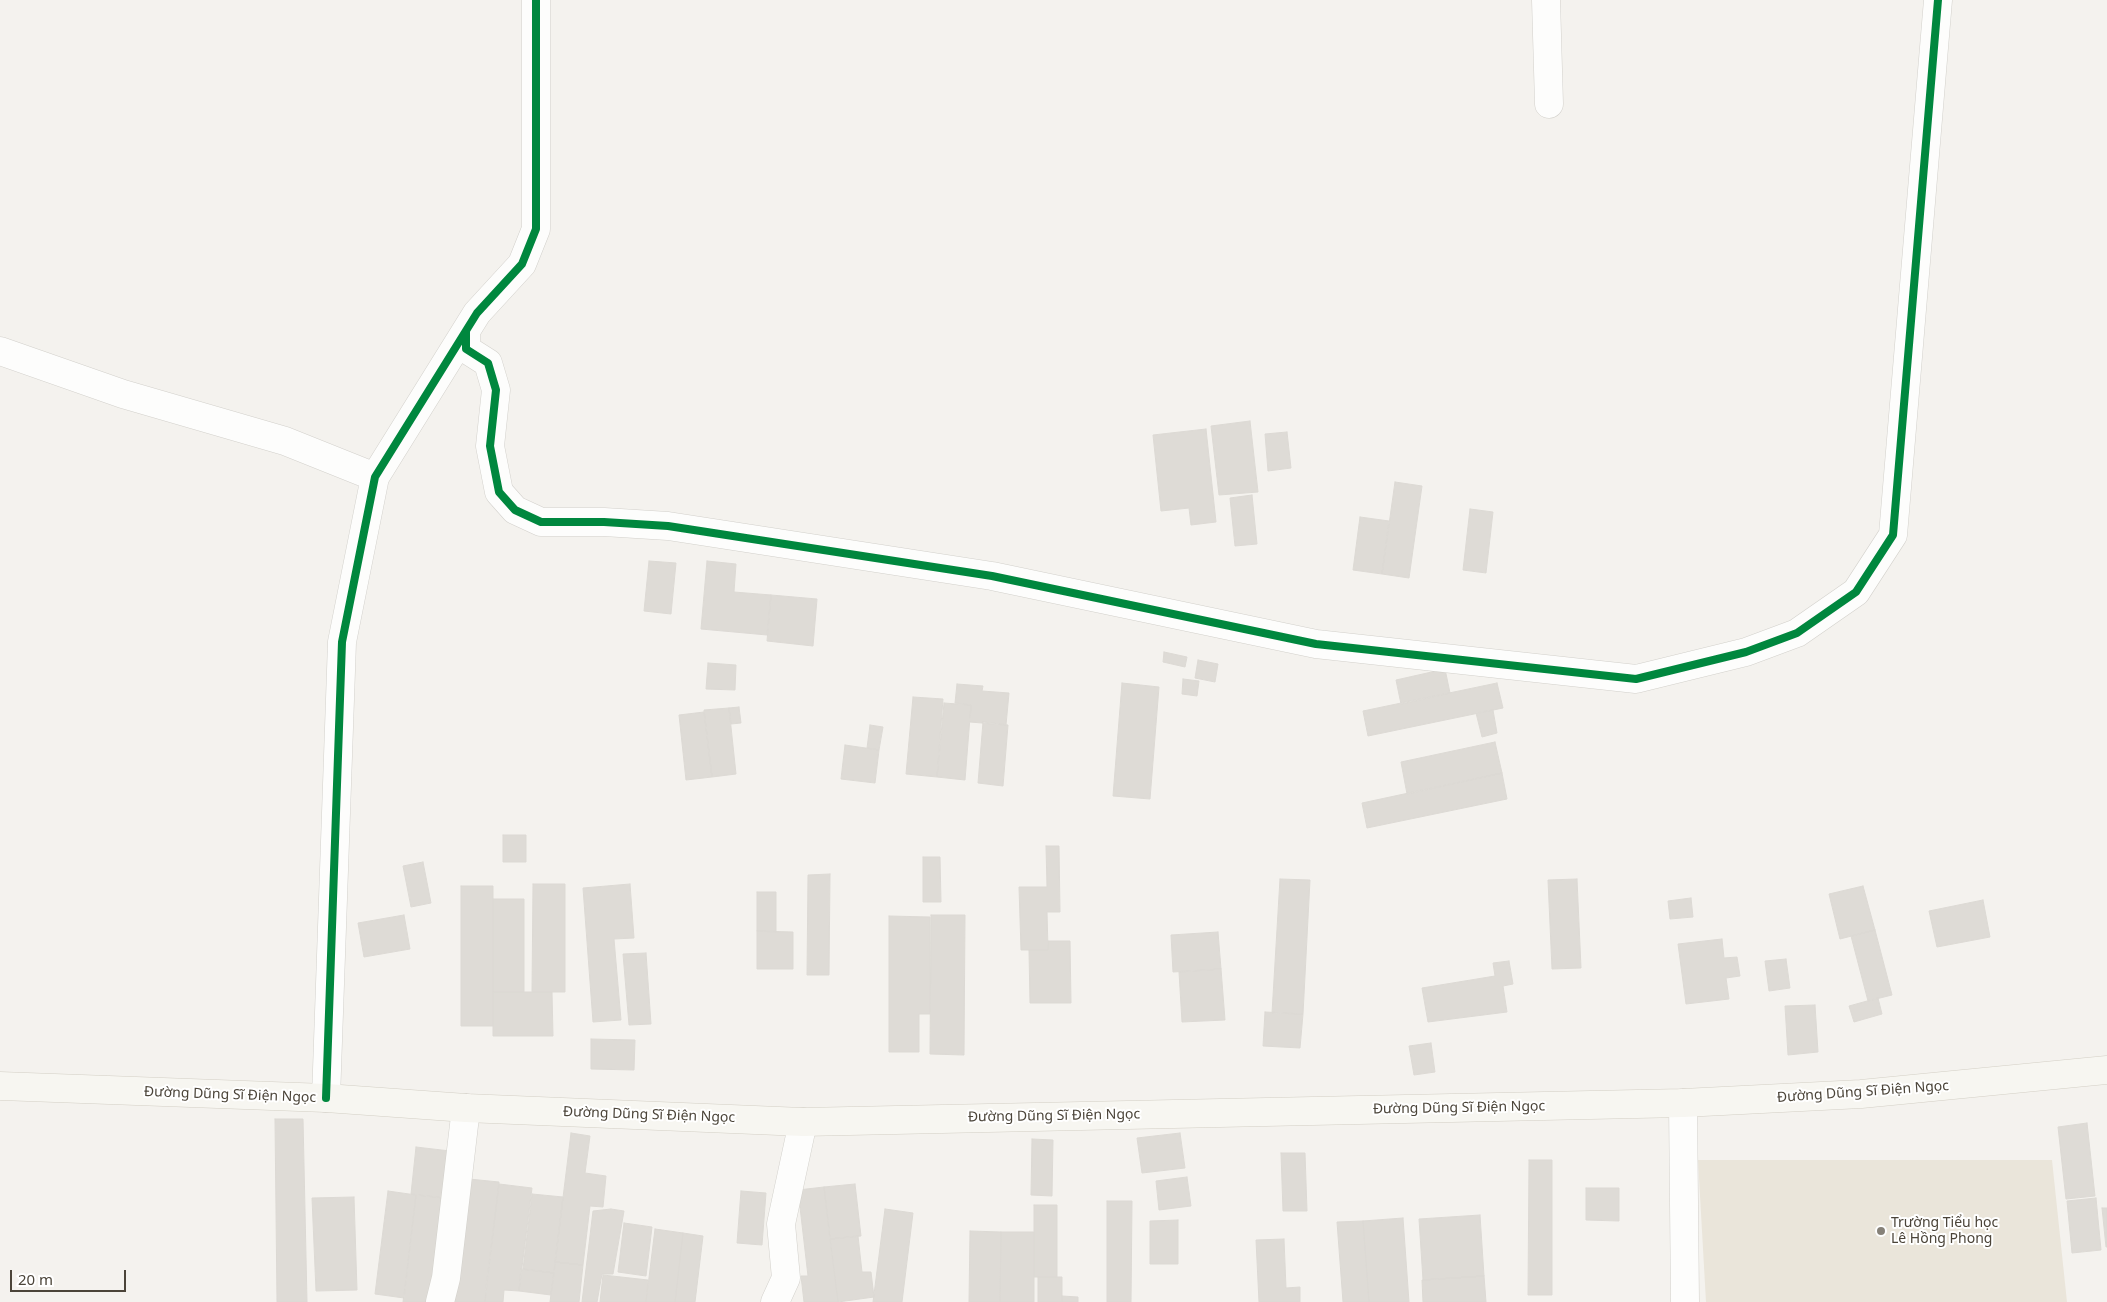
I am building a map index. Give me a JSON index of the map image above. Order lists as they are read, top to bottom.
{
  "streets": {
    "main road": ["Đường Dũng Sĩ Điện Ngọc"]
  },
  "places": ["Trường Tiểu học Lê Hồng Phong"],
  "scale_bar": "20 m"
}
